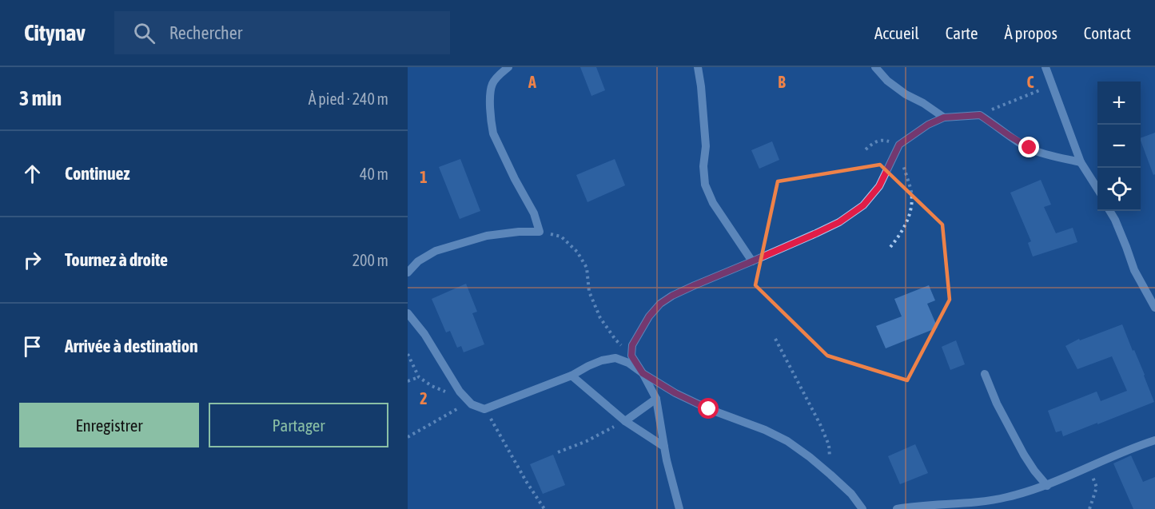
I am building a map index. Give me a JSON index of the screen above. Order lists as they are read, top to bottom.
{
  "page": {
    "header": "Citynav",
    "search": "Rechercher",
    "nav": [
      "Accueil",
      "Carte",
      "À propos",
      "Contact"
    ],
    "heading": ["3 min", "À pied · 240 m"],
    "map_buttons": ["+", "−"],
    "list": [
      ["Continuez", "40 m"],
      ["Tournez à droite", "200 m"],
      "Arrivée à destination"
    ],
    "buttons": ["Enregistrer", "Partager"]
  },
  "grid": {
    "columns": ["A", "B", "C"],
    "rows": ["1", "2"]
  }
}
